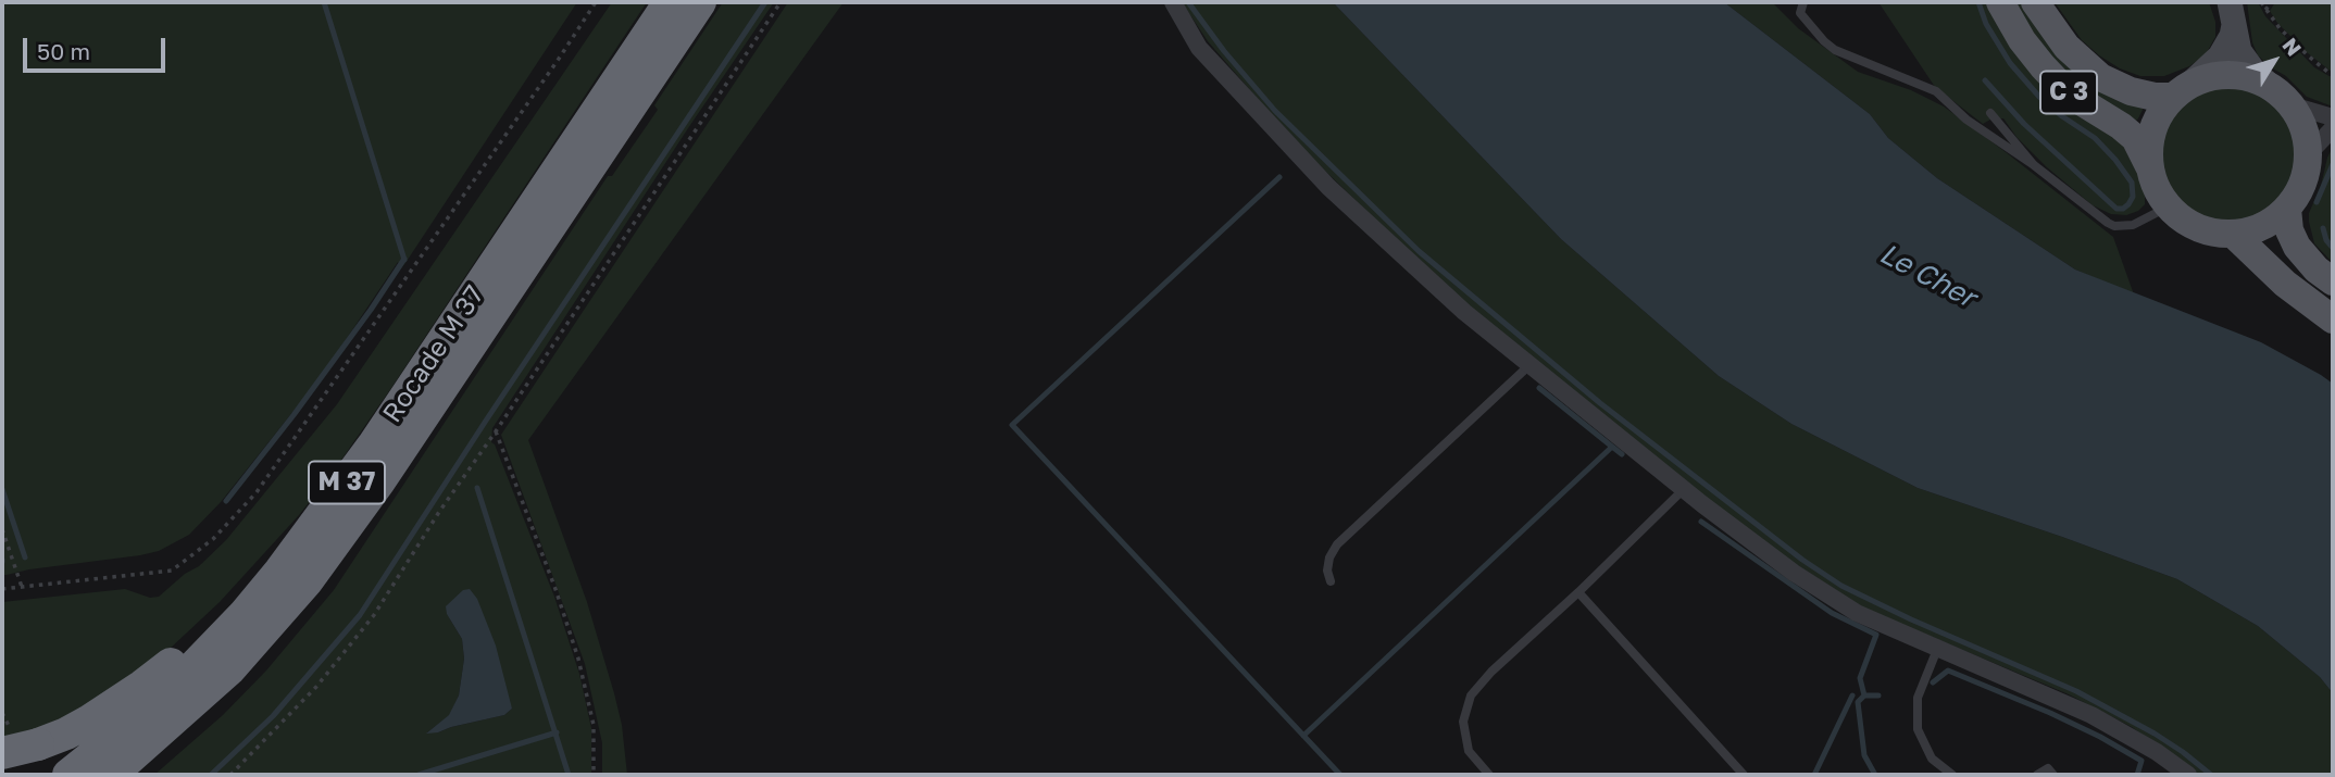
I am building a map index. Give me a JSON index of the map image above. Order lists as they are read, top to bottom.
{
  "streets": {
    "highway": ["Rocade M 37", "M 37"],
    "main road": ["C 3"]
  },
  "water": ["Le Cher"],
  "scale_bar": "50 m",
  "north": "top right"
}
